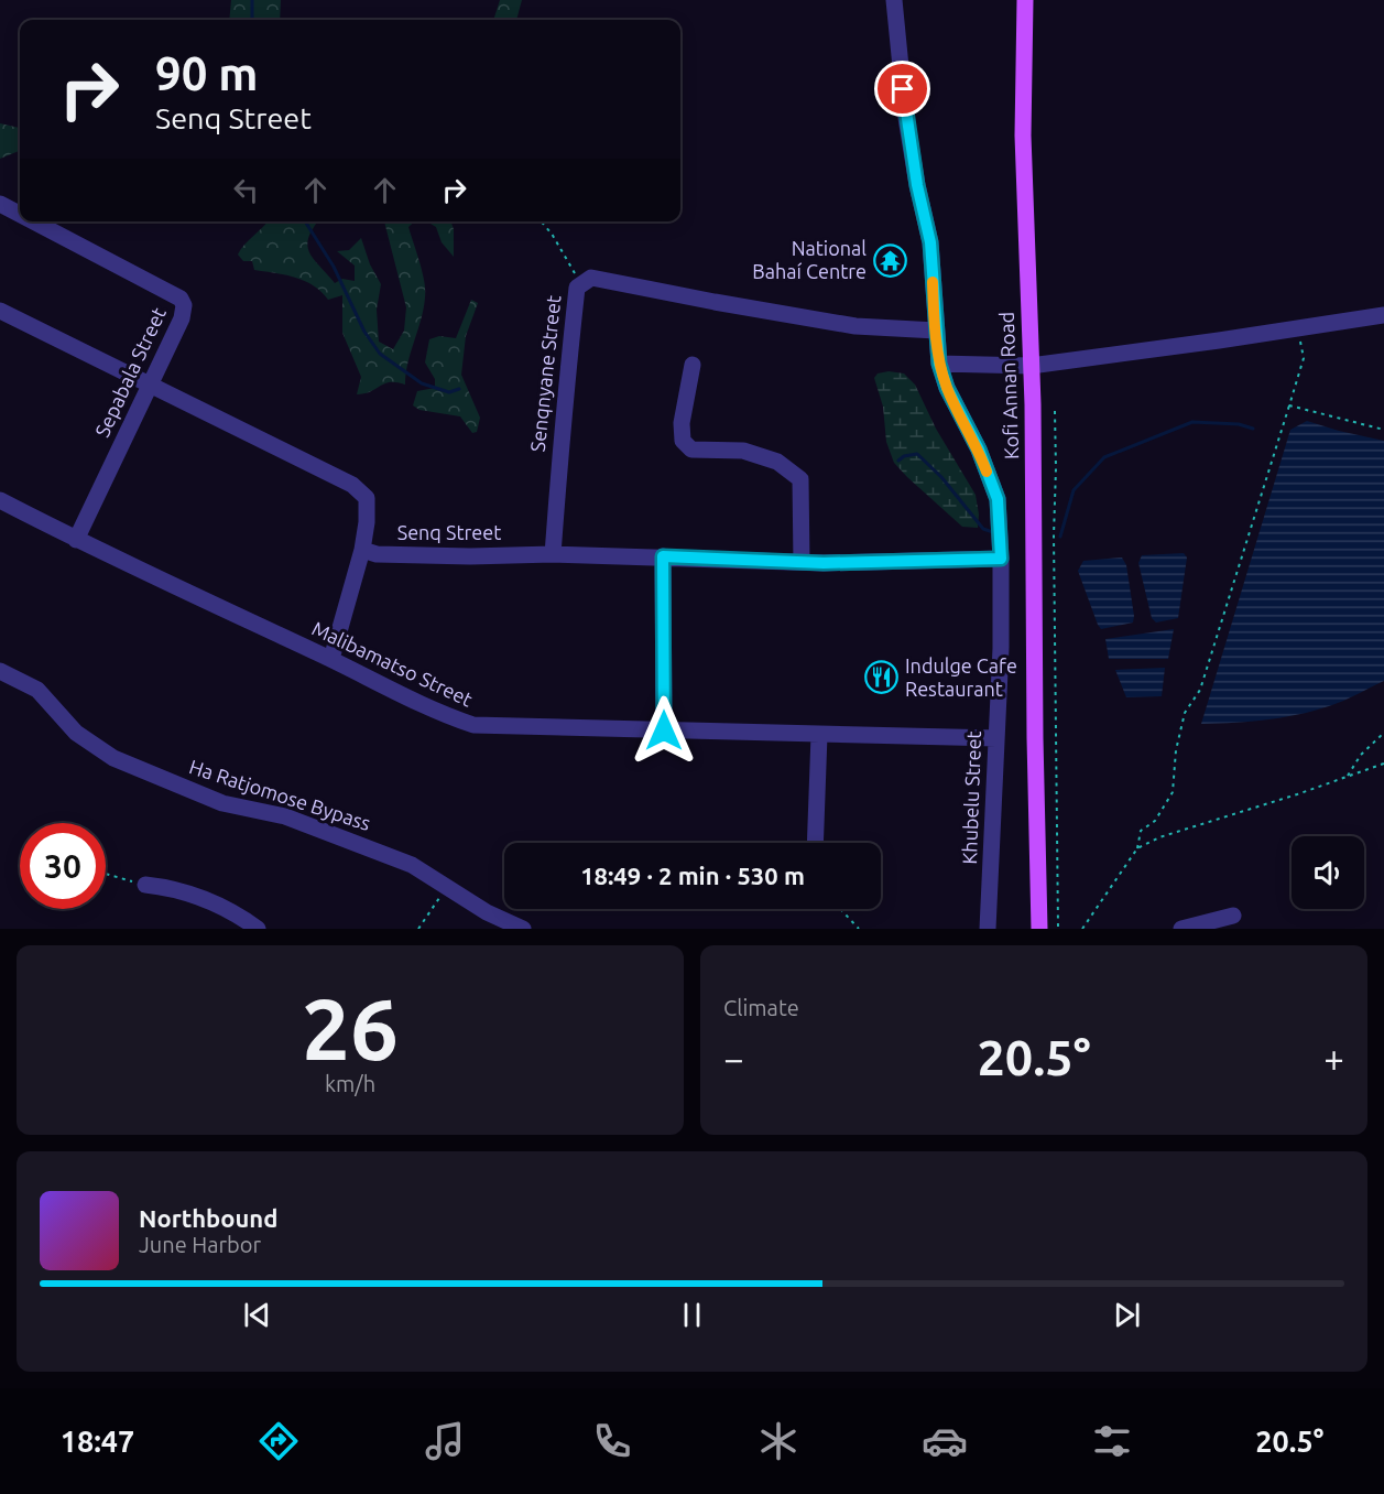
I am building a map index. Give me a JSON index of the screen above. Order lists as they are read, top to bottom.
{
  "streets": {
    "main road": ["Kofi Annan Road"],
    "street": [
      "Sepabala Street",
      "Senqnyane Street",
      "Senq Street",
      "Malibamatso Street",
      "Ha Ratjomose Bypass",
      "Khubelu Street"
    ]
  },
  "crossings": [
    ["Sepabala Street", "Malibamatso Street"],
    ["Senqnyane Street", "Senq Street"],
    ["Senqnyane Street", "Khubelu Street"],
    ["Senq Street", "Khubelu Street"],
    ["Malibamatso Street", "Khubelu Street"]
  ],
  "places": {
    "temple": ["National Bahaí Centre"],
    "restaurant": ["Indulge Cafe Restaurant"]
  },
  "page": {
    "turn": ["90 m", "Senq Street"],
    "limit": "30",
    "trip": "18:49 · 2 min · 530 m",
    "tile": [
      ["26", "km/h"],
      "Climate"
    ],
    "heat": ["−", "20.5°", "+"],
    "song": ["Northbound", "June Harbor"],
    "tabs": ["18:47", "20.5°"]
  }
}
